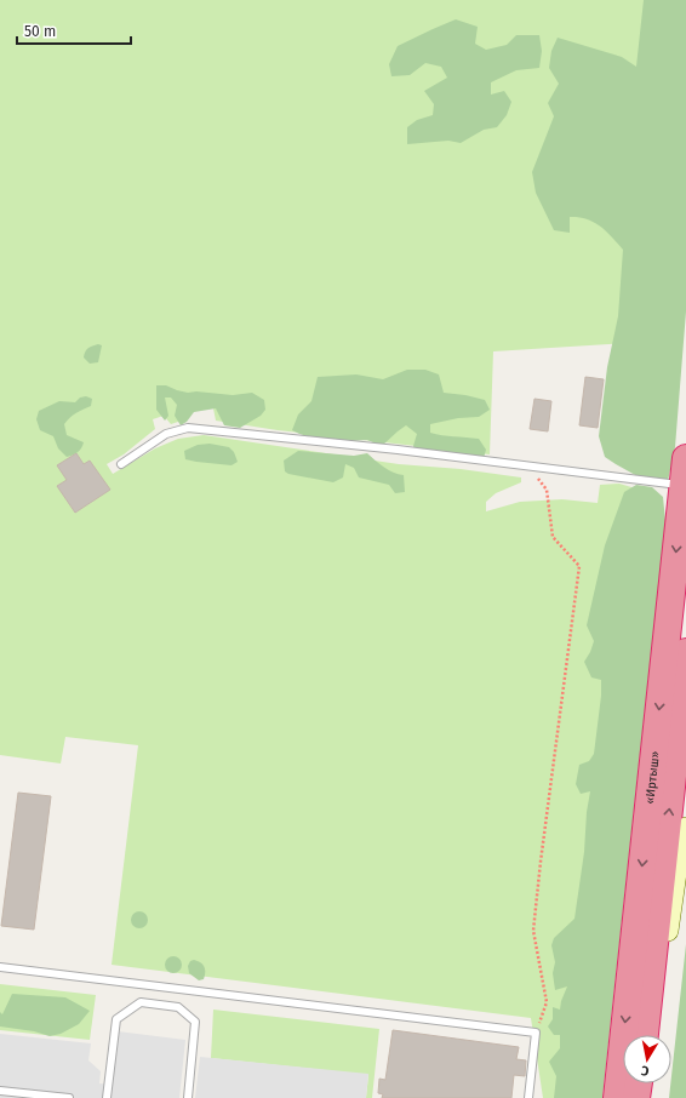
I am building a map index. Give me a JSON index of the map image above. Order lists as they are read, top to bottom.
{
  "streets": {
    "highway": ["«Иртыш»"]
  },
  "scale_bar": "50 m",
  "north": "bottom"
}
